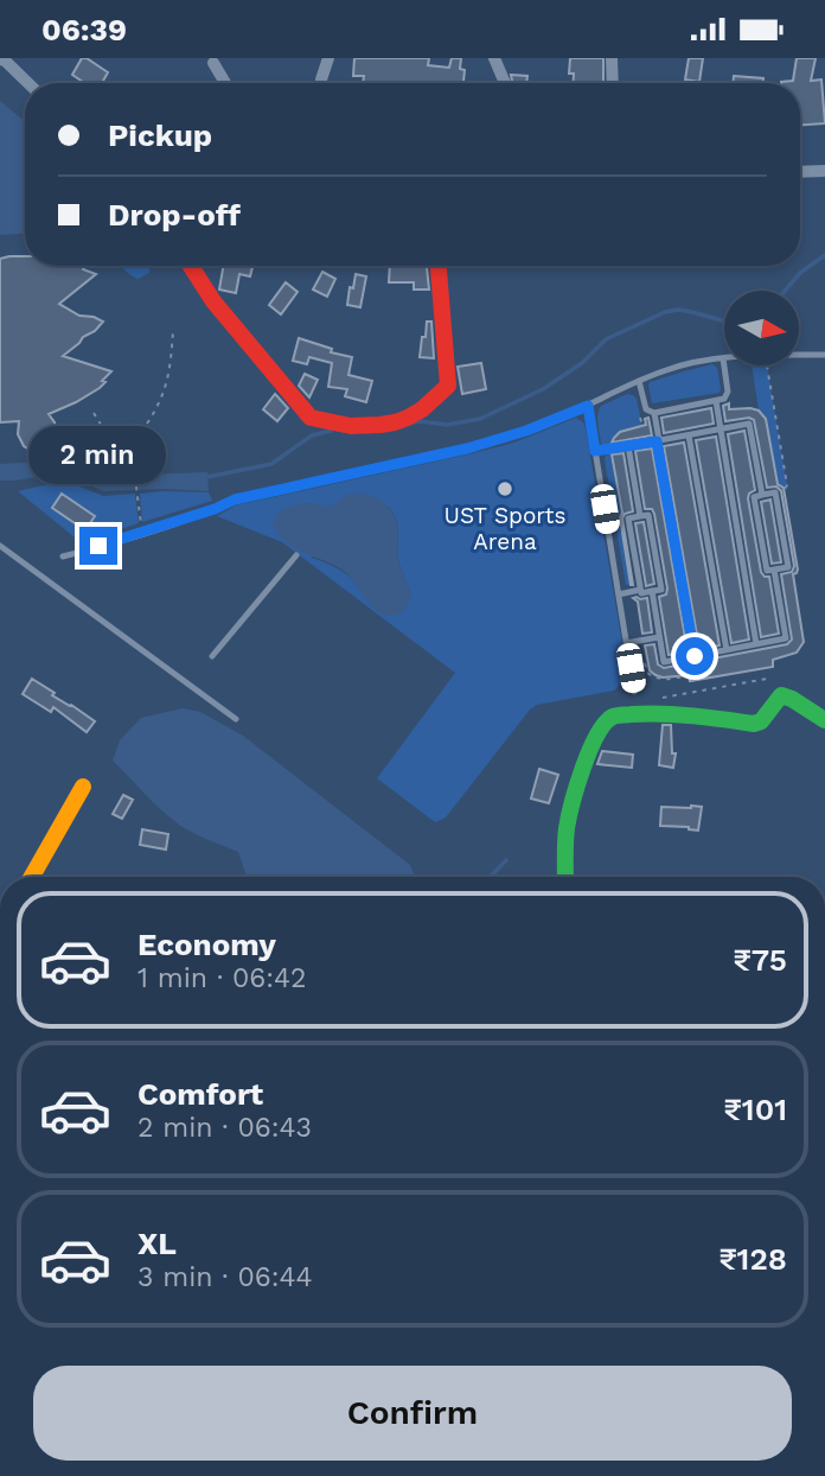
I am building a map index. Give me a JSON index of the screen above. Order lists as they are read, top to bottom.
{
  "places": ["UST Sports Arena"],
  "north": "right",
  "page": {
    "status": "06:39",
    "banner": ["Pickup", "Drop-off"],
    "bubble": "2 min",
    "list": [
      {
        "name": "Economy",
        "note": "1 min · 06:42",
        "value": "₹75"
      },
      {
        "name": "Comfort",
        "note": "2 min · 06:43",
        "value": "₹101"
      },
      {
        "name": "XL",
        "note": "3 min · 06:44",
        "value": "₹128"
      }
    ],
    "buttons": "Confirm"
  }
}
